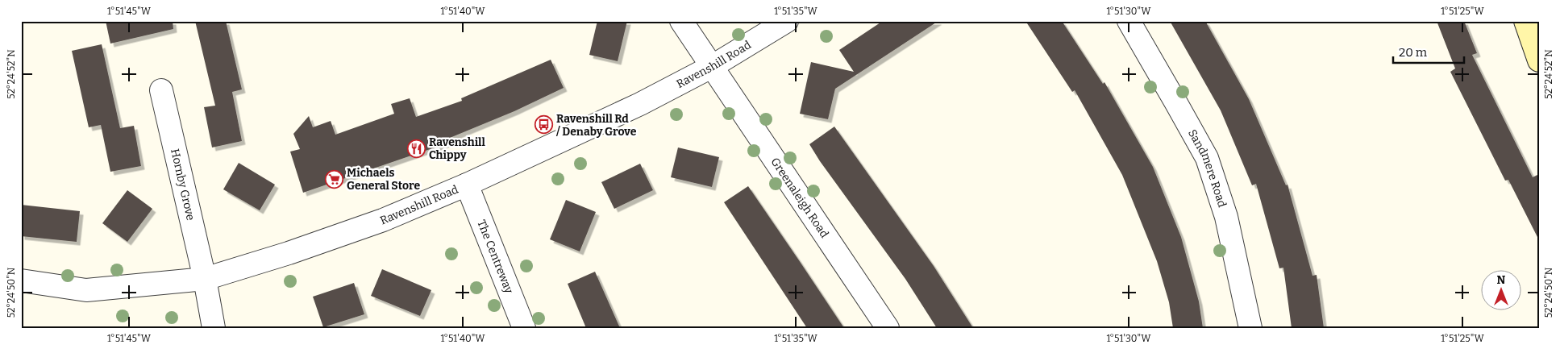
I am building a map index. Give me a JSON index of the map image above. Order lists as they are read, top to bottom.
{
  "streets": {
    "street": [
      "Ravenshill Road",
      "Sandmere Road",
      "Hornby Grove",
      "Greenaleigh Road",
      "The Centreway"
    ]
  },
  "crossings": [
    ["Ravenshill Road", "Hornby Grove"],
    ["Ravenshill Road", "Greenaleigh Road"],
    ["Ravenshill Road", "The Centreway"]
  ],
  "places": {
    "bus stop": ["Ravenshill Rd / Denaby Grove"],
    "restaurant": ["Ravenshill Chippy"],
    "supermarket": ["Michaels General Store"]
  },
  "scale_bar": "20 m",
  "north": "top",
  "coordinates": [
    "1°51'45\"W",
    "1°51'40\"W",
    "1°51'35\"W",
    "1°51'30\"W",
    "1°51'25\"W",
    "52°24'52\"N",
    "52°24'50\"N"
  ]
}
